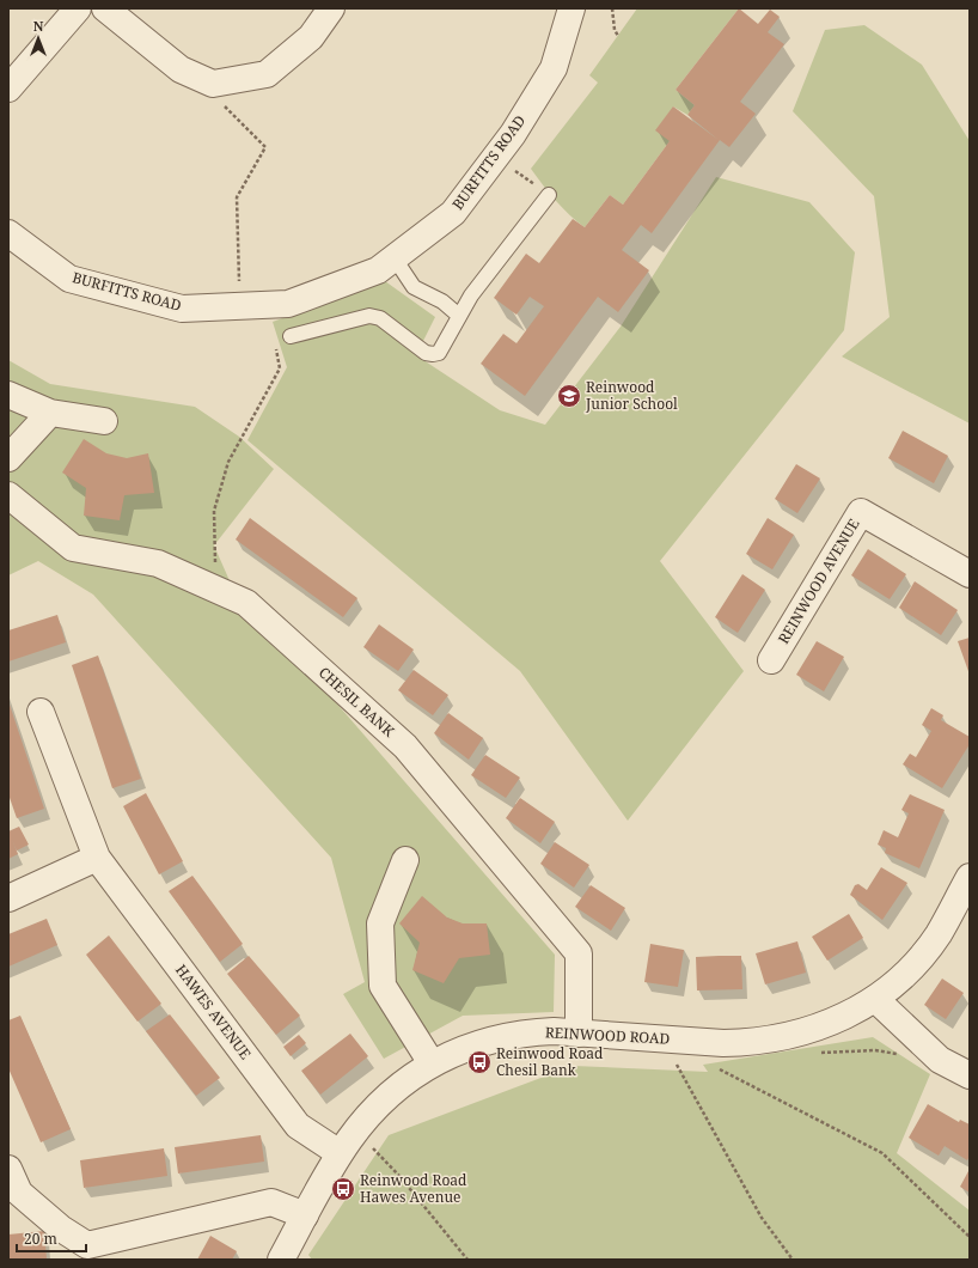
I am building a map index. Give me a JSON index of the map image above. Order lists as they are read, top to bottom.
{
  "streets": {
    "street": [
      "BURFITTS ROAD",
      "REINWOOD AVENUE",
      "CHESIL BANK",
      "HAWES AVENUE",
      "REINWOOD ROAD"
    ]
  },
  "crossings": [
    ["CHESIL BANK", "REINWOOD ROAD"],
    ["HAWES AVENUE", "REINWOOD ROAD"]
  ],
  "places": {
    "school or university": ["Reinwood Junior School"],
    "bus stop": ["Reinwood Road Chesil Bank", "Reinwood Road Hawes Avenue"]
  },
  "scale_bar": "20 m",
  "north": "top"
}
